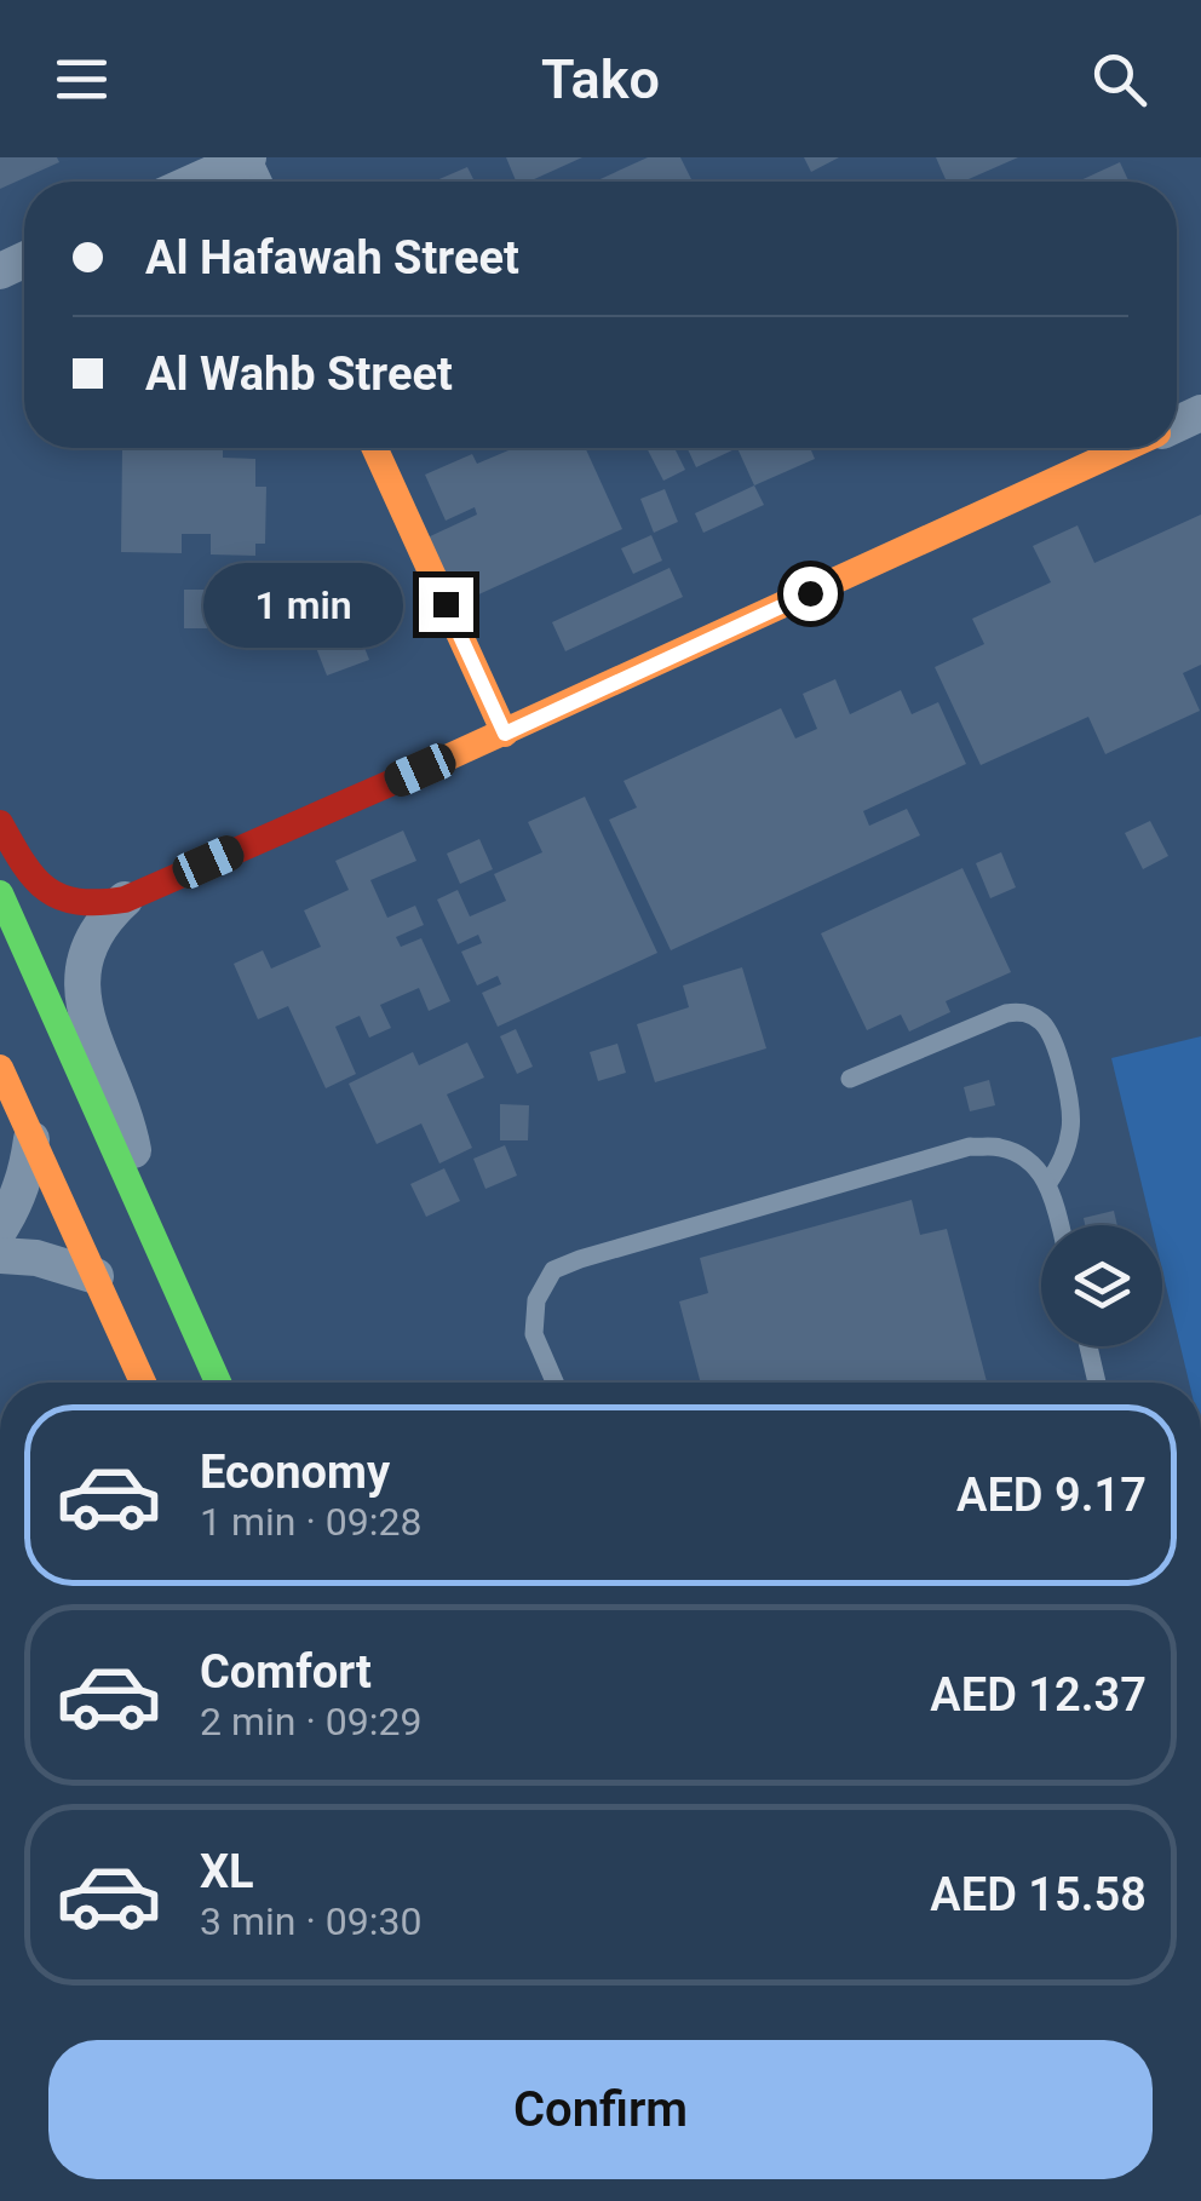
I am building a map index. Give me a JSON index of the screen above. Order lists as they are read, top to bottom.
{
  "page": {
    "header": "Tako",
    "banner": ["Al Hafawah Street", "Al Wahb Street"],
    "bubble": "1 min",
    "list": [
      {
        "name": "Economy",
        "note": "1 min · 09:28",
        "value": "AED 9.17"
      },
      {
        "name": "Comfort",
        "note": "2 min · 09:29",
        "value": "AED 12.37"
      },
      {
        "name": "XL",
        "note": "3 min · 09:30",
        "value": "AED 15.58"
      }
    ],
    "buttons": "Confirm"
  }
}
